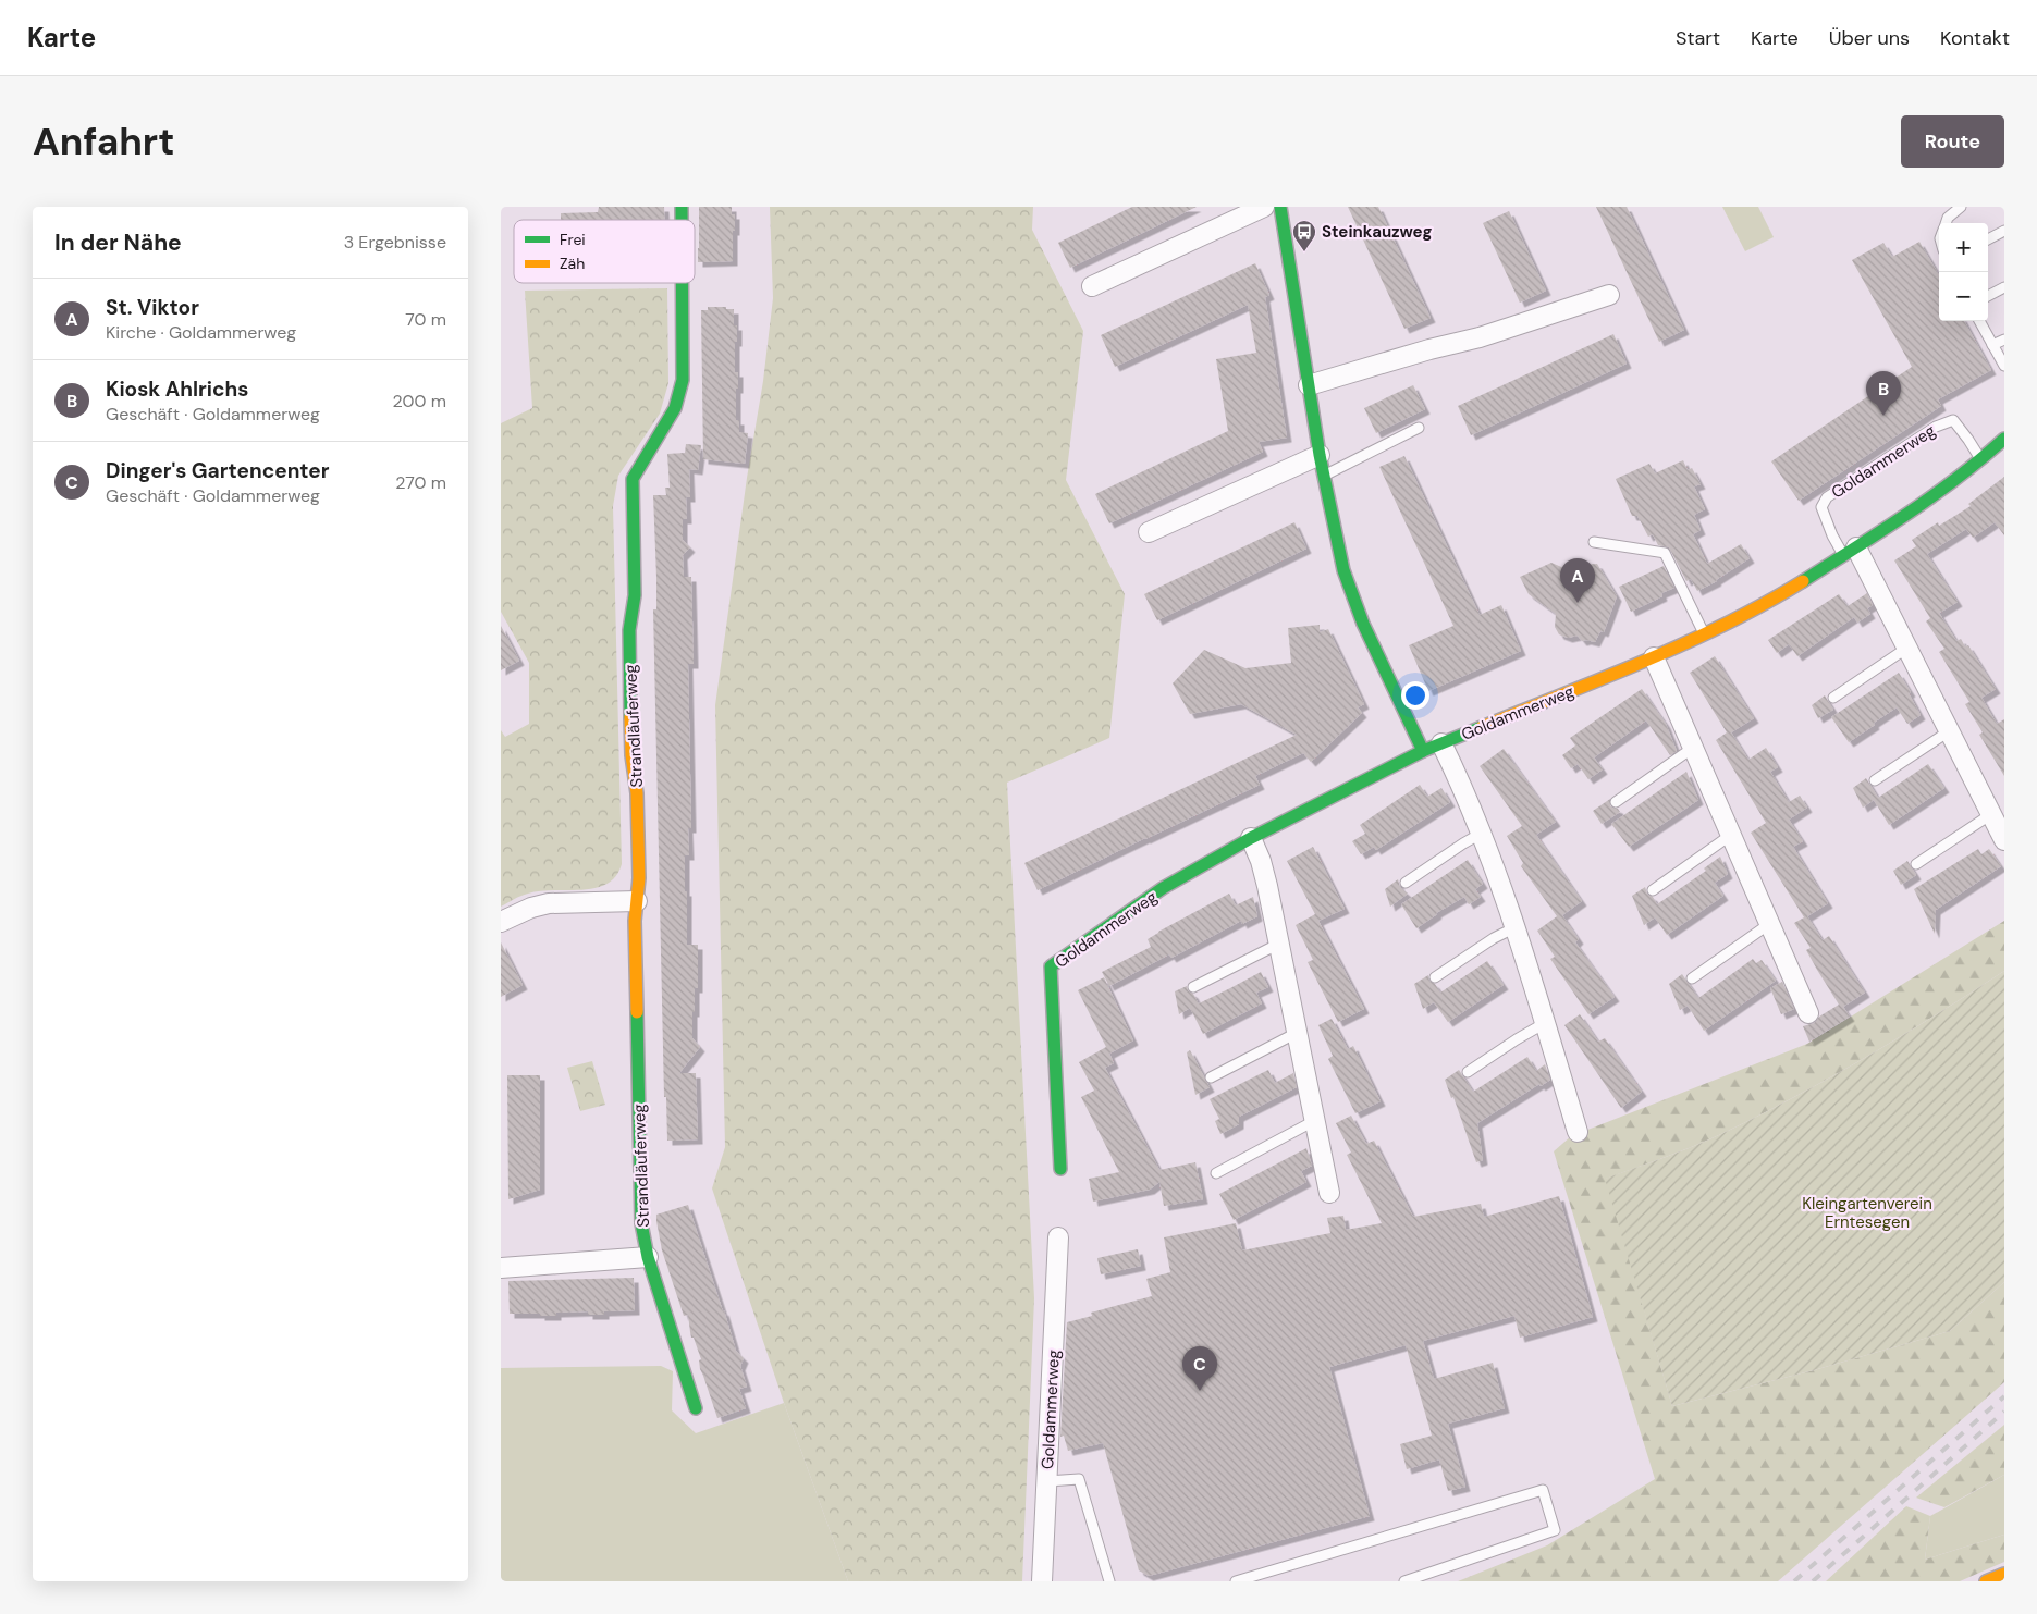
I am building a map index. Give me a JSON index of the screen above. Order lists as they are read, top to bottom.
{
  "streets": {
    "street": ["Goldammerweg", "Strandläuferweg"]
  },
  "parks": ["Kleingartenverein Erntesegen"],
  "places": {
    "bus stop": ["Steinkauzweg"]
  },
  "legend": ["Frei", "Zäh"],
  "page": {
    "header": "Karte",
    "nav": [
      "Start",
      "Karte",
      "Über uns",
      "Kontakt"
    ],
    "buttons": "Route",
    "title": "Anfahrt",
    "heading": ["In der Nähe", "3 Ergebnisse"],
    "map_buttons": ["+", "−"],
    "list": [
      {
        "mark": "A",
        "name": "St. Viktor",
        "note": "Kirche · Goldammerweg",
        "value": "70 m"
      },
      {
        "mark": "B",
        "name": "Kiosk Ahlrichs",
        "note": "Geschäft · Goldammerweg",
        "value": "200 m"
      },
      {
        "mark": "C",
        "name": "Dinger's Gartencenter",
        "note": "Geschäft · Goldammerweg",
        "value": "270 m"
      }
    ],
    "pins": ["B", "A", "C"]
  }
}
